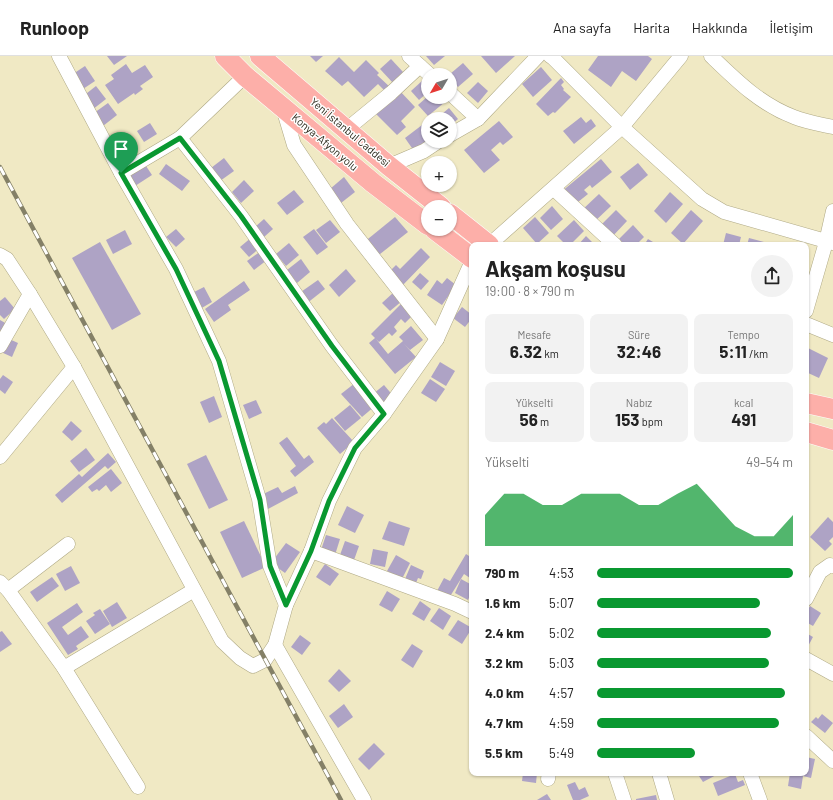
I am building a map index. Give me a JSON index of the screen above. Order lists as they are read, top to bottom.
{
  "streets": {
    "highway": ["Yeni İstanbul Caddesi", "Konya-Afyon yolu"]
  },
  "north": "bottom left",
  "page": {
    "header": "Runloop",
    "nav": [
      "Ana sayfa",
      "Harita",
      "Hakkında",
      "İletişim"
    ],
    "map_buttons": ["+", "−"],
    "heading": ["Akşam koşusu", "19:00 · 8 × 790 m"],
    "stats": [
      ["Mesafe", "6.32 km"],
      ["Süre", "32:46"],
      ["Tempo", "5:11 /km"],
      ["Yükselti", "56 m"],
      ["Nabız", "153 bpm"],
      ["kcal", "491"]
    ],
    "chart": ["Yükselti", "49–54 m"],
    "list": [
      {
        "name": "790 m",
        "note": "4:53"
      },
      {
        "name": "1.6 km",
        "note": "5:07"
      },
      {
        "name": "2.4 km",
        "note": "5:02"
      },
      {
        "name": "3.2 km",
        "note": "5:03"
      },
      {
        "name": "4.0 km",
        "note": "4:57"
      },
      {
        "name": "4.7 km",
        "note": "4:59"
      },
      {
        "name": "5.5 km",
        "note": "5:49"
      }
    ]
  }
}
